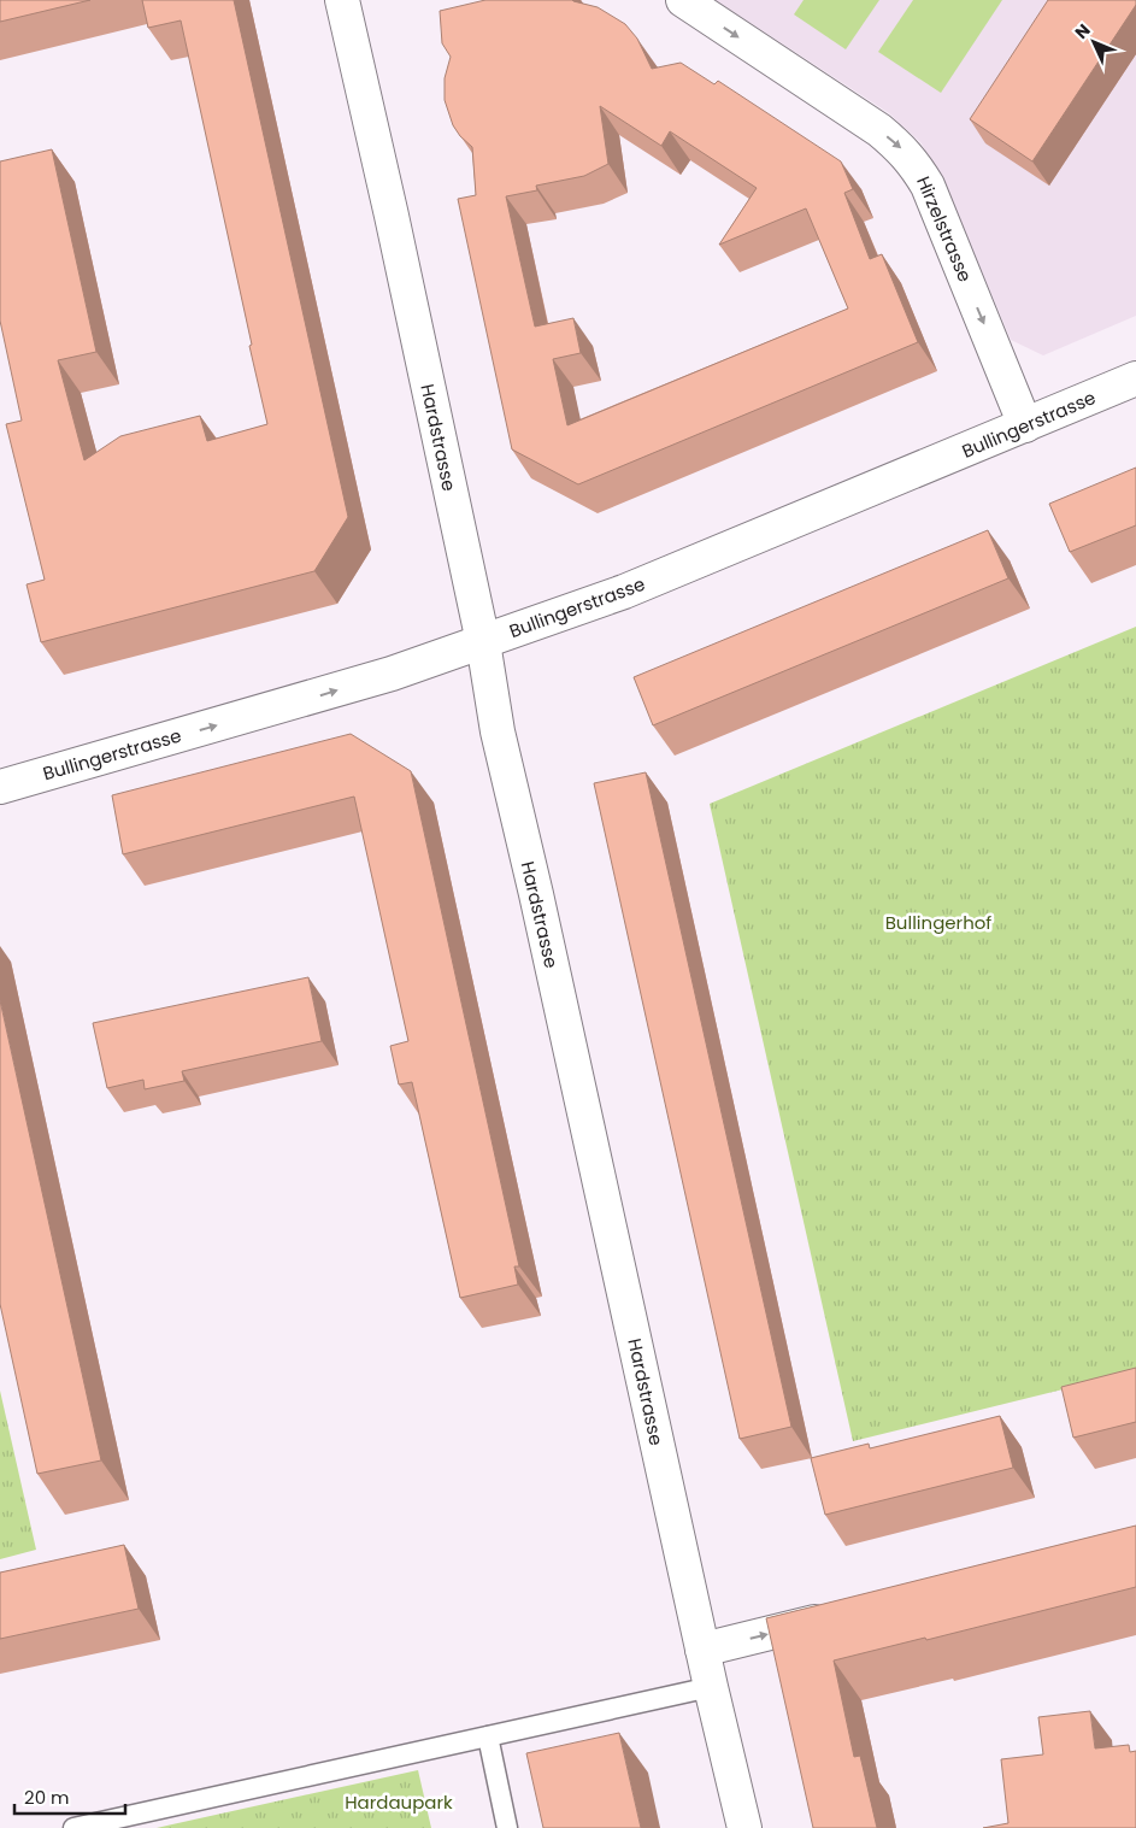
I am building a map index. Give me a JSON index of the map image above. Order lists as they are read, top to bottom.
{
  "streets": {
    "street": ["Hirzelstrasse", "Bullingerstrasse", "Hardstrasse"]
  },
  "crossings": [
    ["Hirzelstrasse", "Bullingerstrasse"],
    ["Bullingerstrasse", "Hardstrasse"]
  ],
  "one_way": ["Hirzelstrasse", "Bullingerstrasse"],
  "parks": ["Bullingerhof", "Hardaupark"],
  "scale_bar": "20 m",
  "north": "top left"
}
